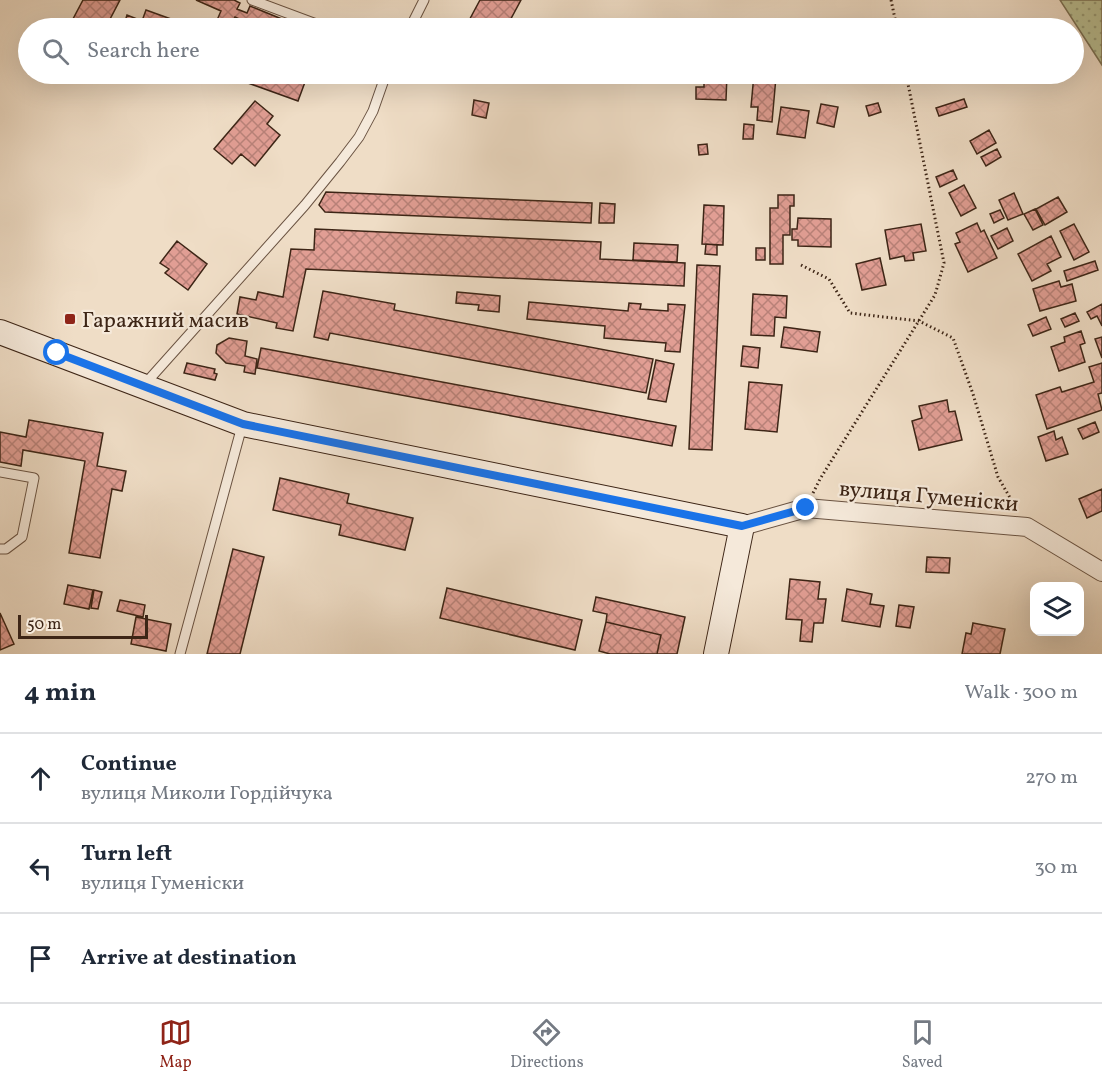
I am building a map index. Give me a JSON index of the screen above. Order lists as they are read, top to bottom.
{
  "streets": {
    "street": ["вулиця Гуменіски"]
  },
  "places": {
    "transit": ["Гаражний масив"]
  },
  "scale_bar": "50 m",
  "page": {
    "search": "Search here",
    "scale": "50 m",
    "heading": ["4 min", "Walk · 300 m"],
    "list": [
      ["Continue", "вулиця Миколи Гордійчука", "270 m"],
      ["Turn left", "вулиця Гуменіски", "30 m"],
      "Arrive at destination"
    ],
    "nav": ["Map", "Directions", "Saved"]
  }
}
